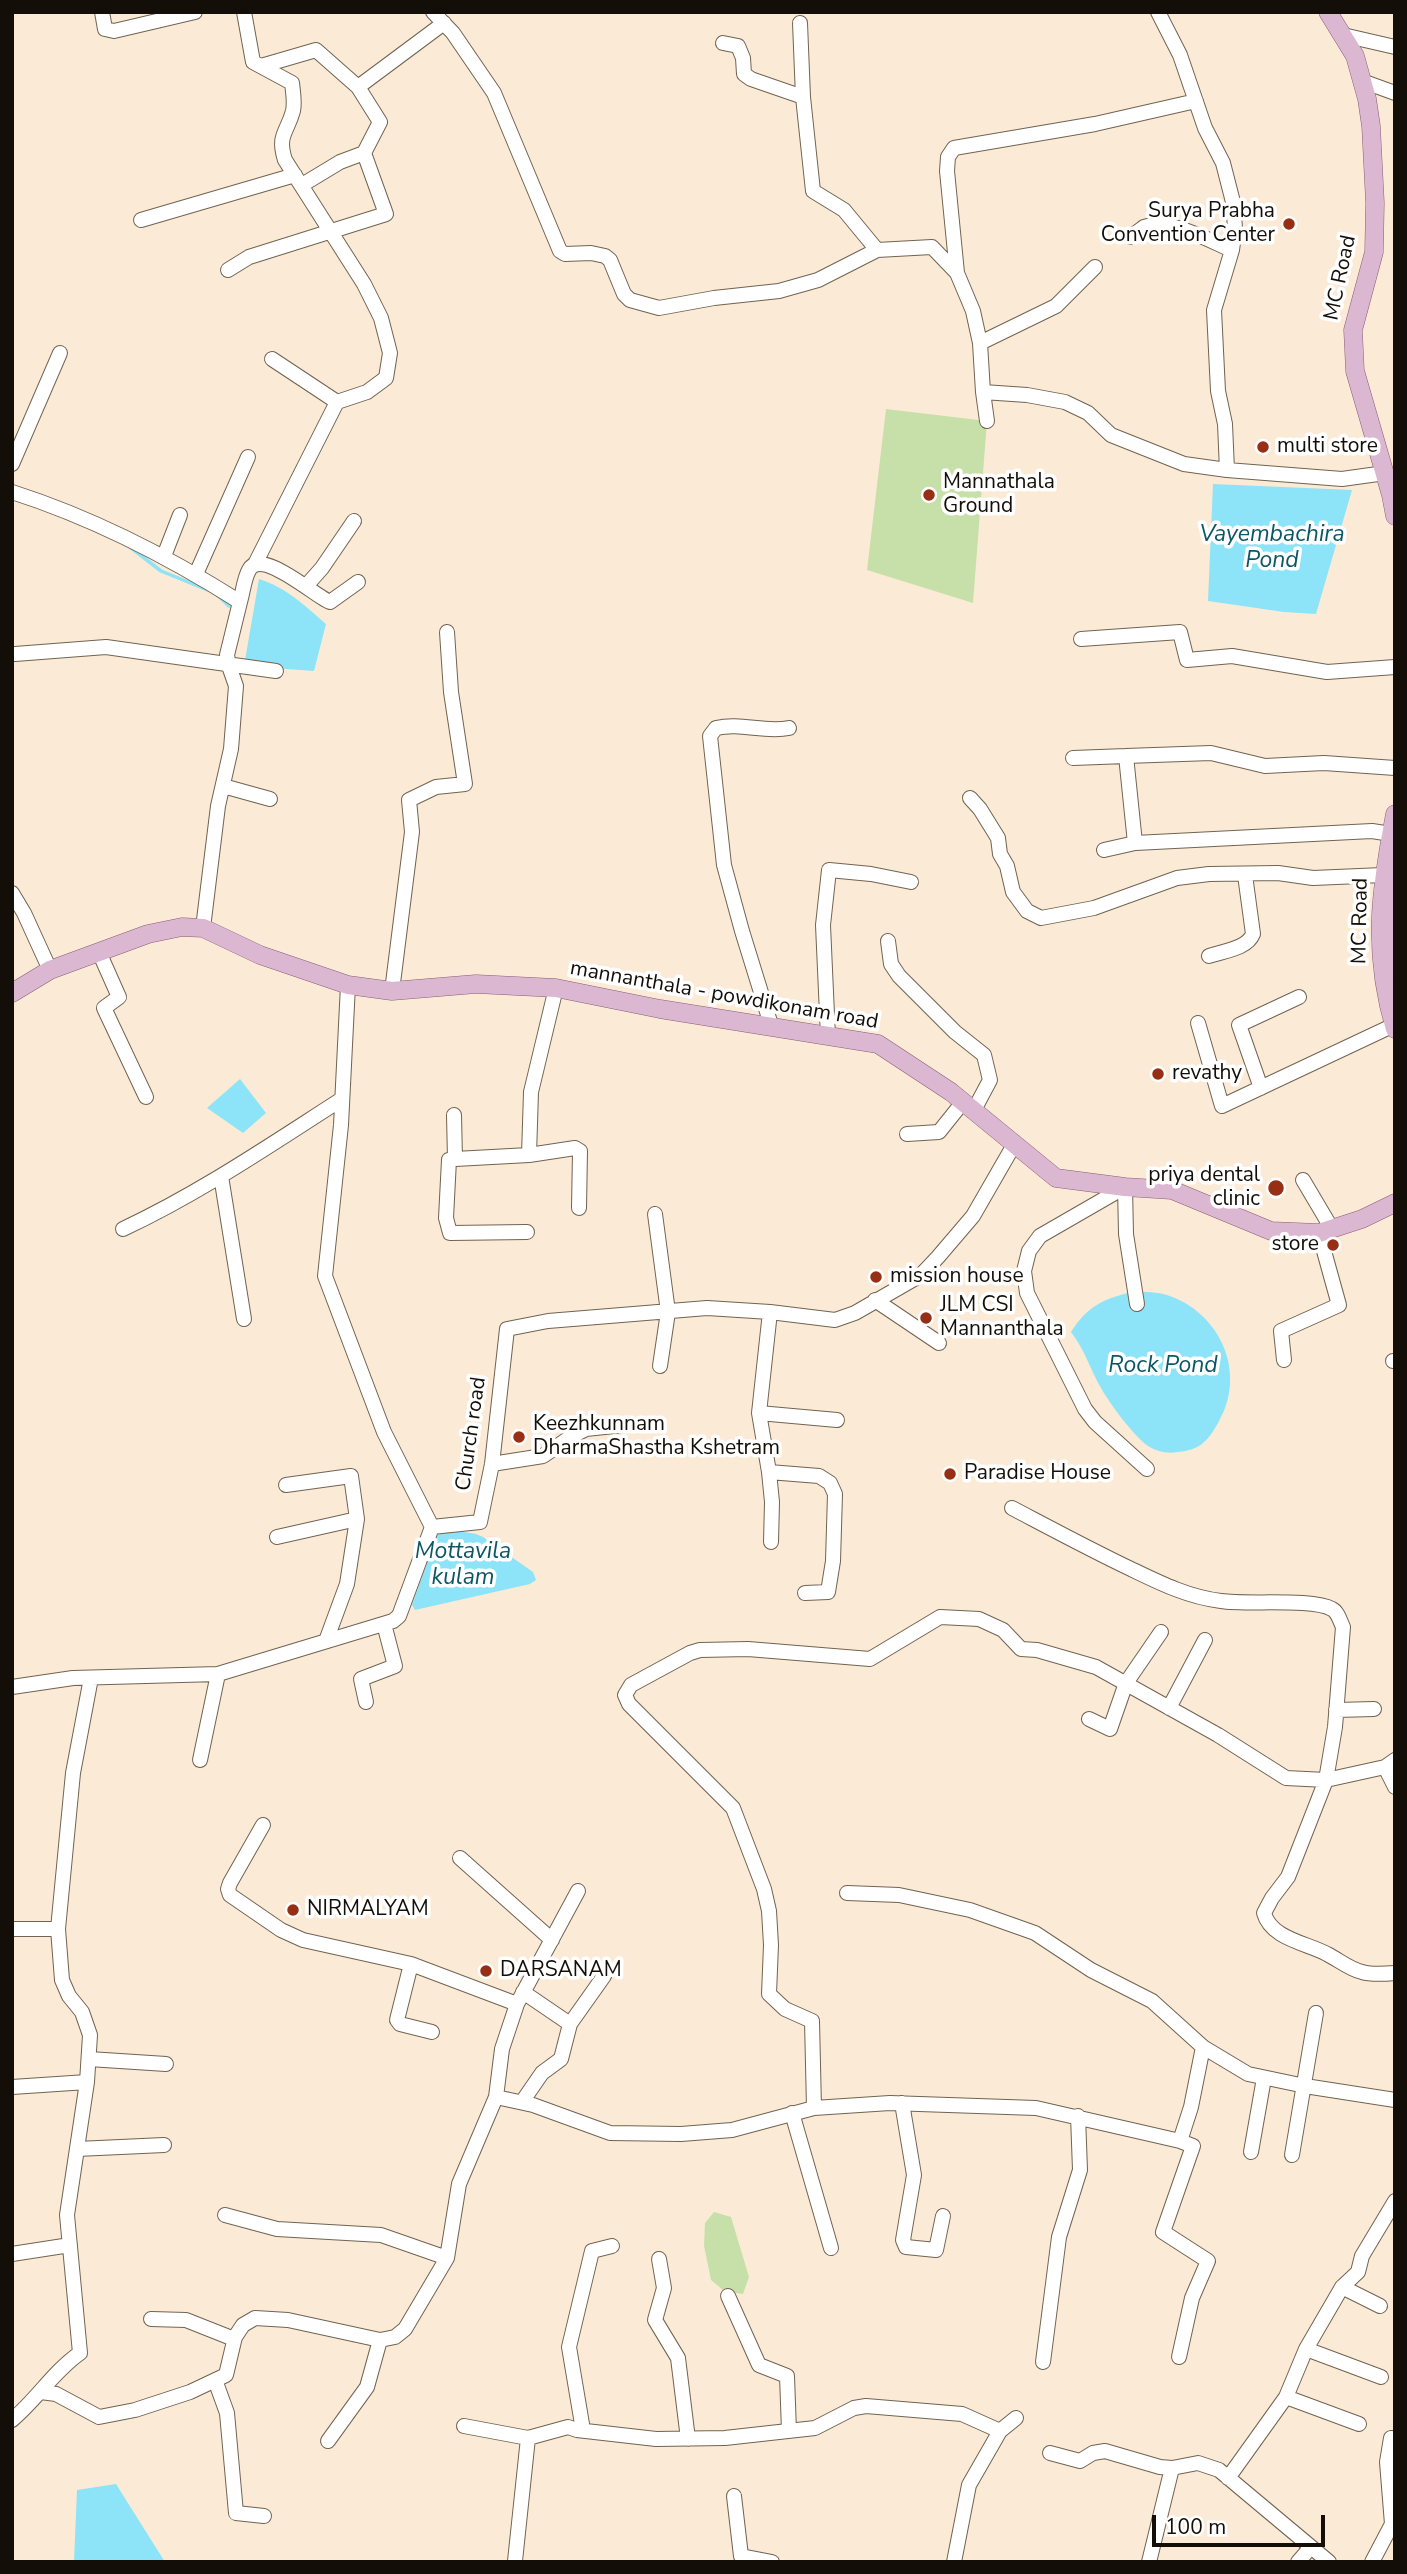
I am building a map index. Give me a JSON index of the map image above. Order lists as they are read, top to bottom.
{
  "streets": {
    "main road": ["MC Road", "mannanthala - powdikonam road"],
    "street": ["Church road"]
  },
  "crossings": [
    ["mannanthala - powdikonam road", "Church road"]
  ],
  "water": ["Vayembachira Pond", "Rock Pond", "Mottavila kulam"],
  "places": [
    "Surya Prabha Convention Center",
    "multi store",
    "Mannathala Ground",
    "revathy",
    "priya dental clinic",
    "store",
    "mission house",
    "JLM CSI Mannanthala",
    "Keezhkunnam DharmaShastha Kshetram",
    "Paradise House",
    "NIRMALYAM",
    "DARSANAM"
  ],
  "scale_bar": "100 m"
}
